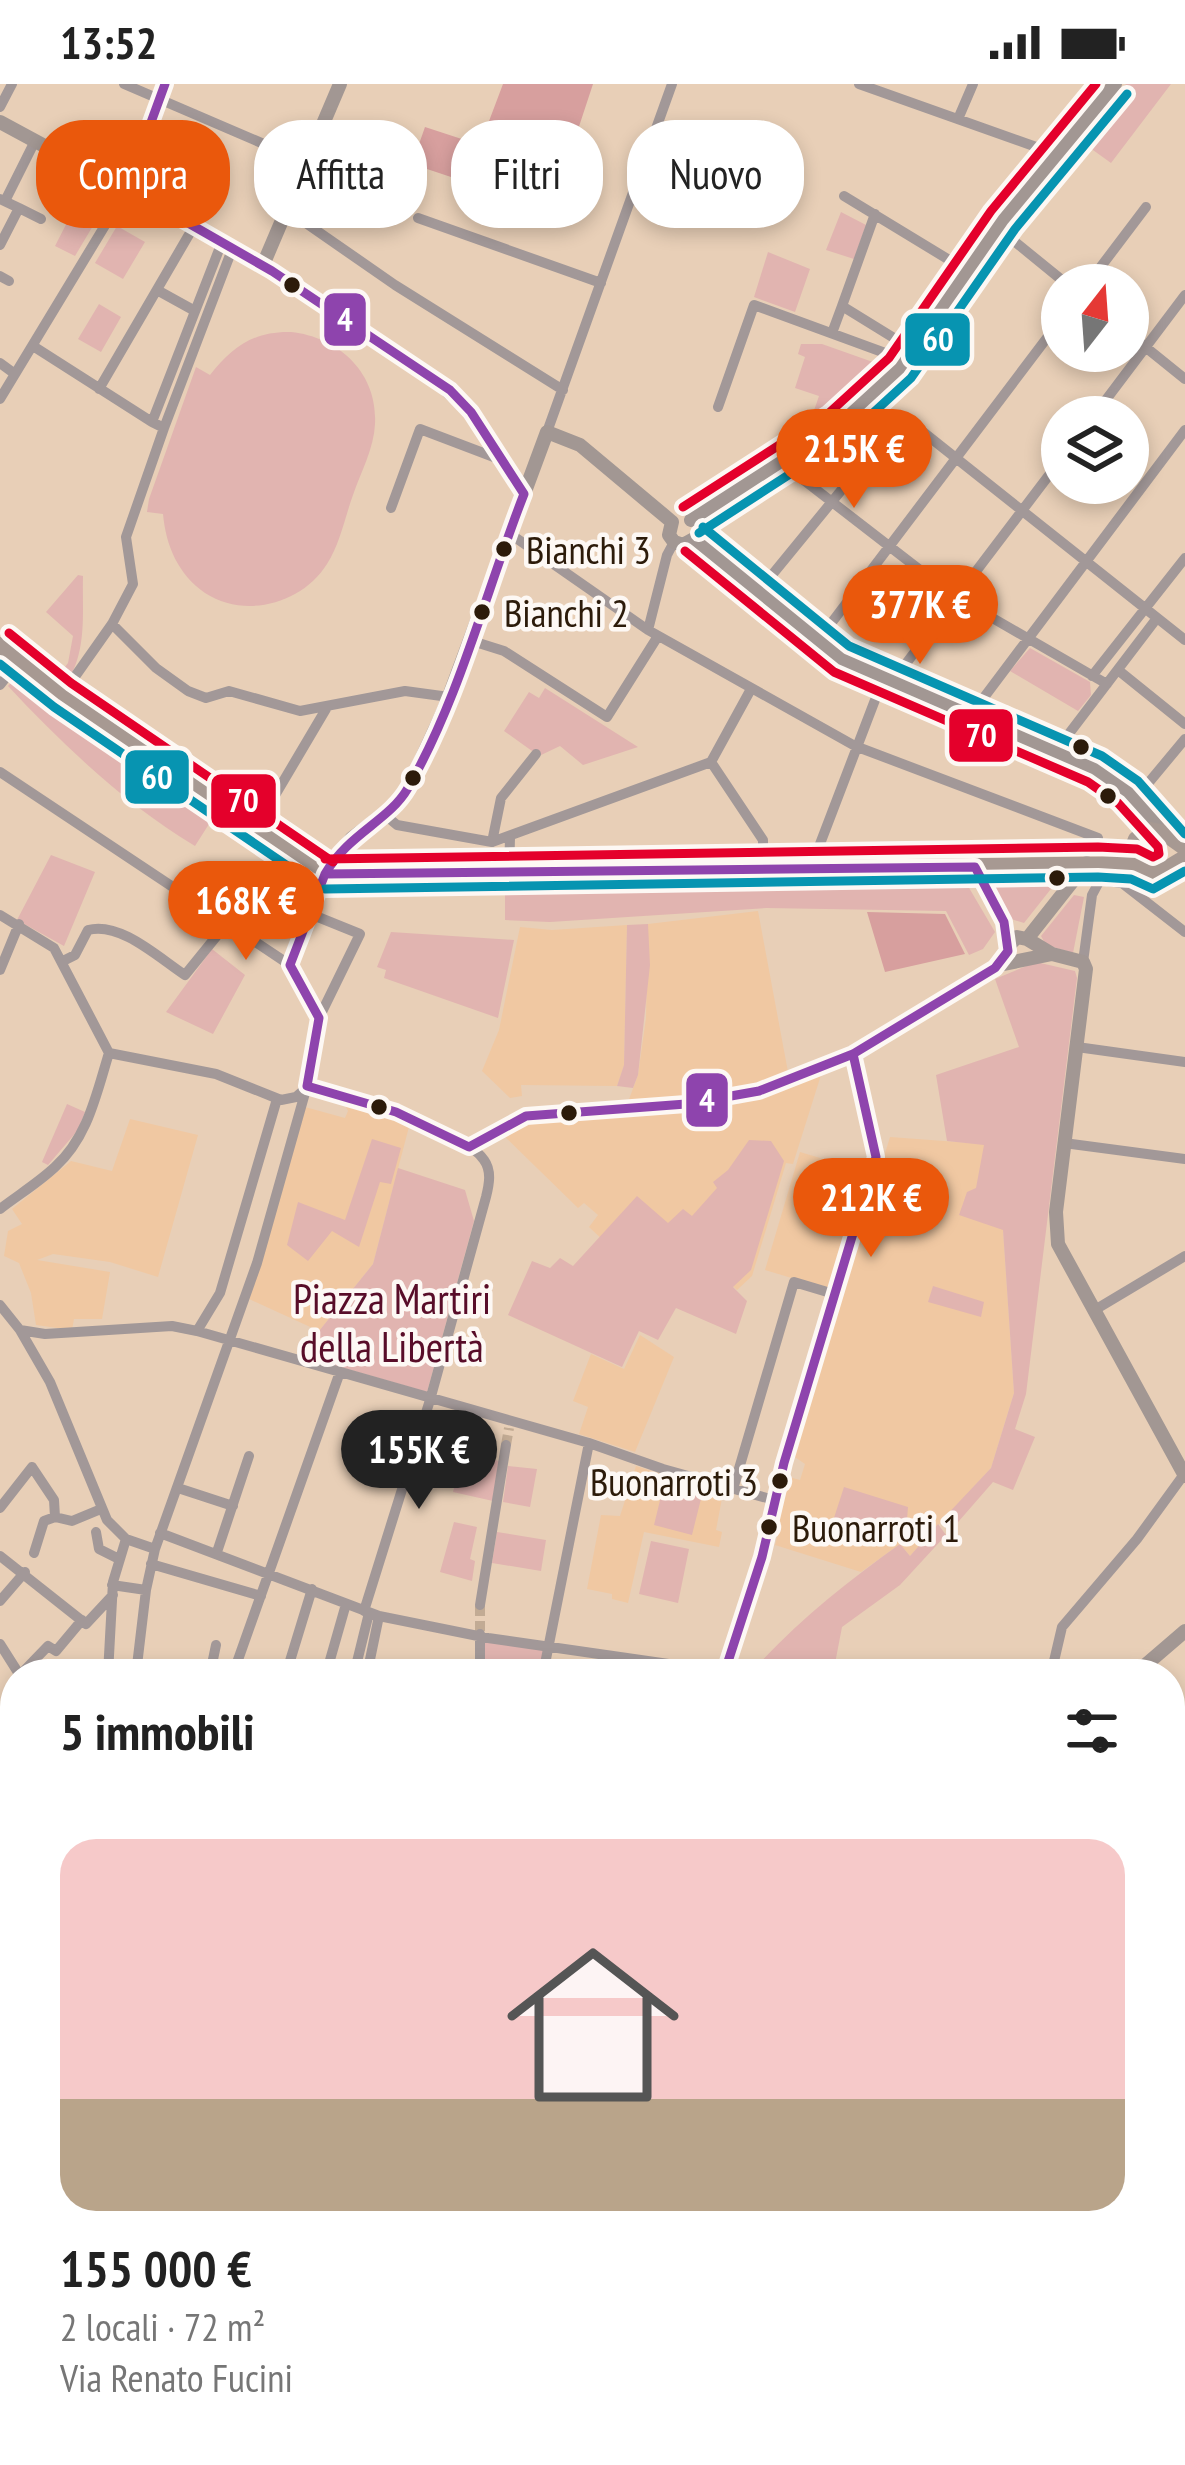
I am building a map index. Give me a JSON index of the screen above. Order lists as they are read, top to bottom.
{
  "parks": ["Piazza Martiri della Libertà"],
  "places": [
    "Bianchi 3",
    "Bianchi 2",
    "Buonarroti 3",
    "Buonarroti 1"
  ],
  "lines": ["transit line 4", "transit line 70", "transit line 60"],
  "north": "top",
  "page": {
    "status": "13:52",
    "chip": [
      "Compra",
      "Affitta",
      "Filtri",
      "Nuovo"
    ],
    "price": [
      "215K €",
      "377K €",
      "168K €",
      "212K €",
      "155K €"
    ],
    "heading": "5 immobili",
    "list": [
      {
        "name": "155 000 €",
        "note": "2 locali · 72 m² · Via Renato Fucini"
      }
    ]
  }
}
